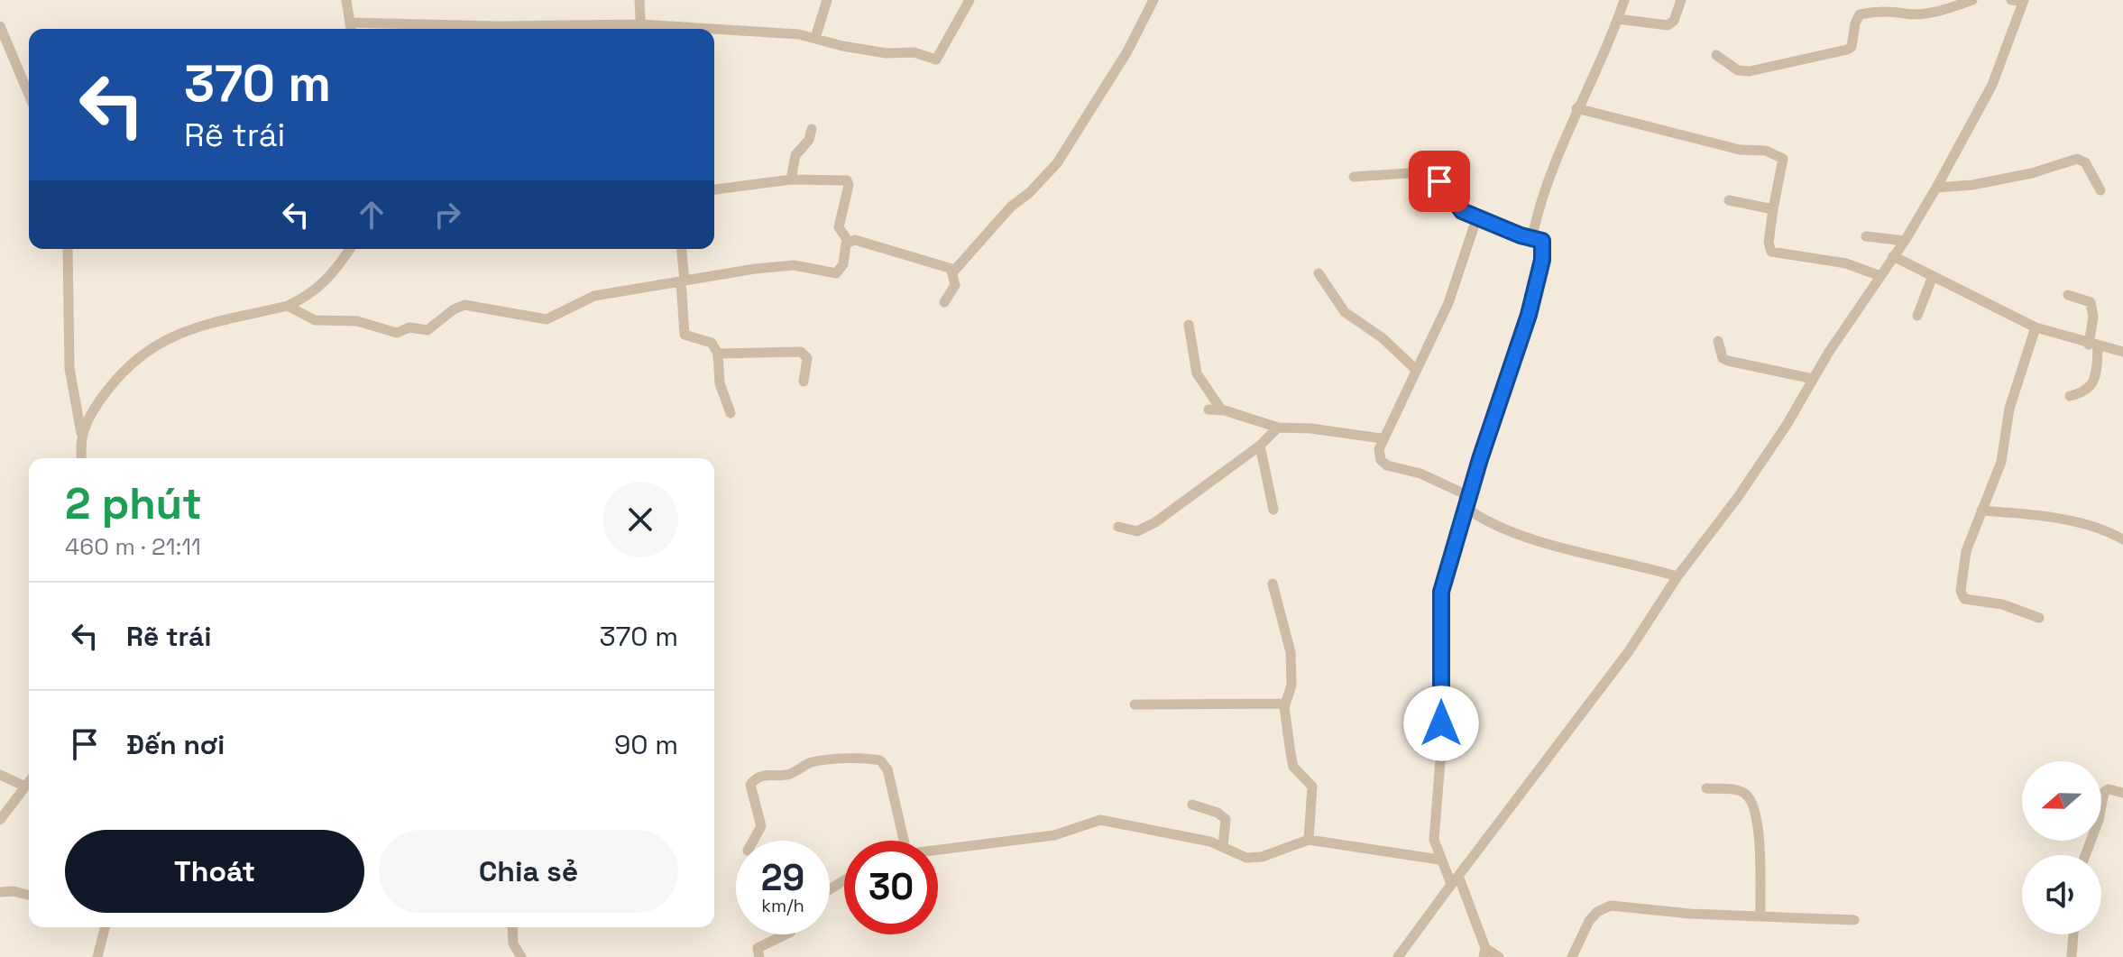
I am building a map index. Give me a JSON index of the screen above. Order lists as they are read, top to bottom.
{
  "north": "left",
  "page": {
    "turn": ["370 m", "Rẽ trái"],
    "heading": ["2 phút", "460 m · 21:11"],
    "list": [
      {
        "name": "Rẽ trái",
        "value": "370 m"
      },
      {
        "name": "Đến nơi",
        "value": "90 m"
      }
    ],
    "buttons": ["Thoát", "Chia sẻ"],
    "speed": "29 km/h",
    "limit": "30"
  }
}
